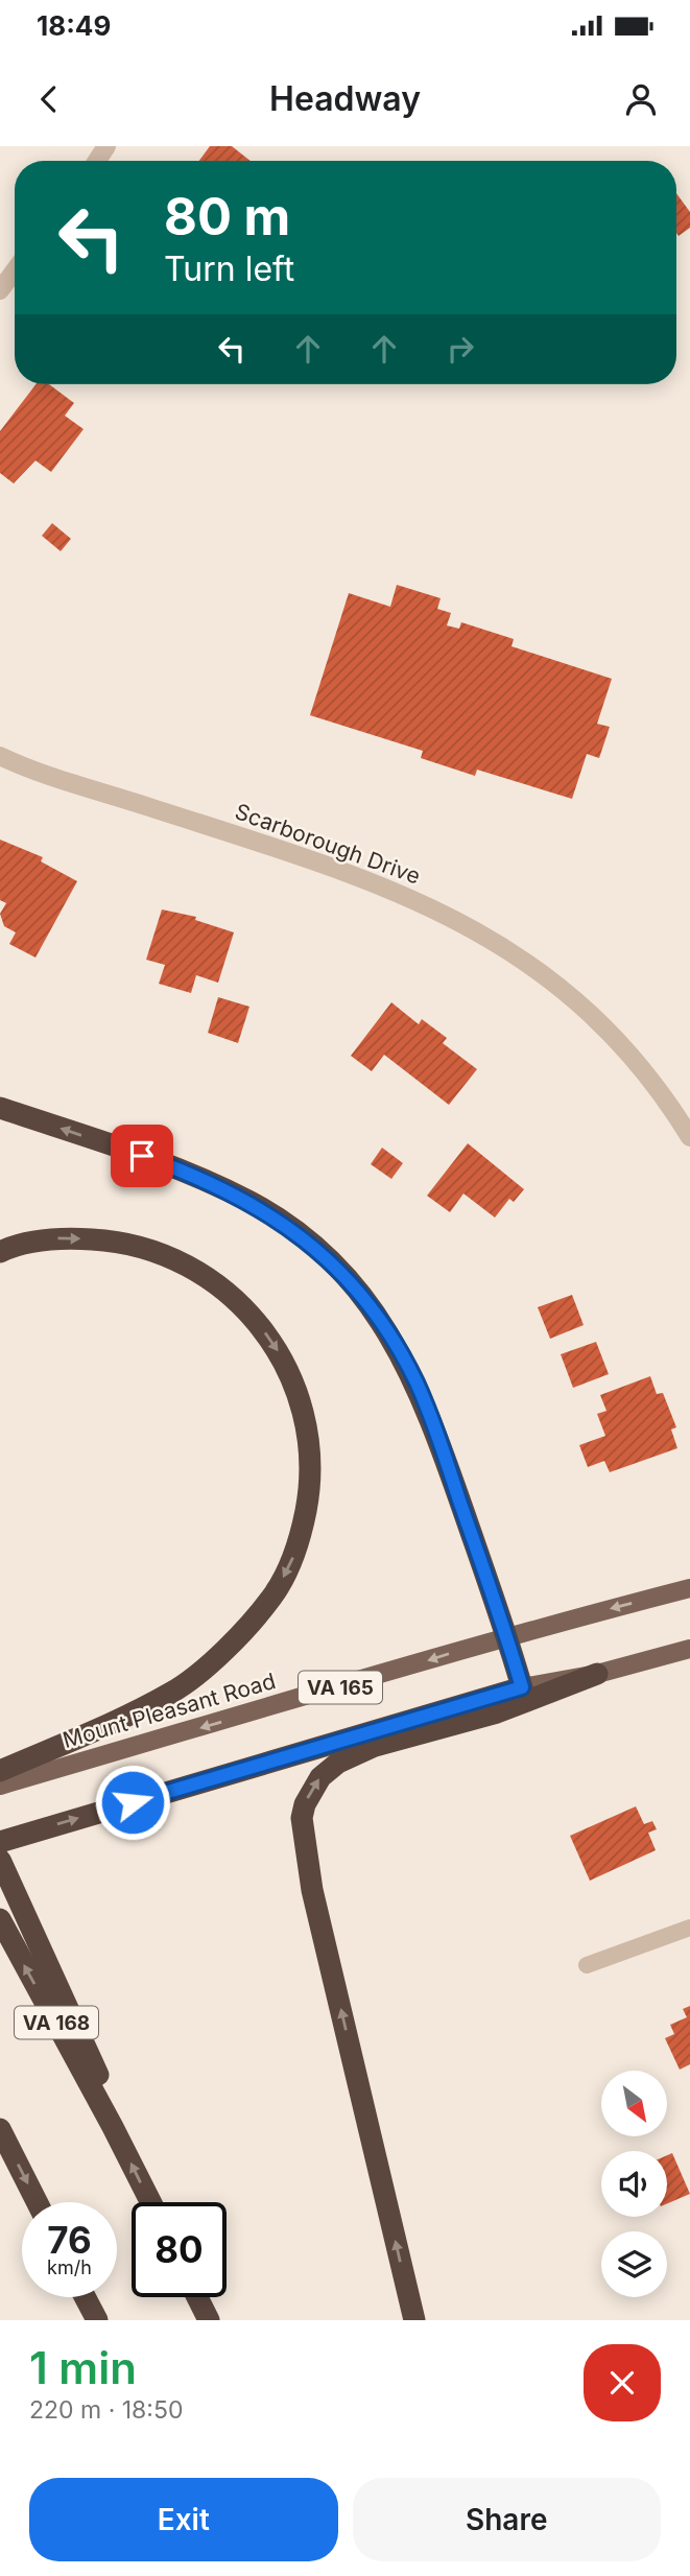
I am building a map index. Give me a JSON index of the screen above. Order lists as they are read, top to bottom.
{
  "streets": {
    "highway": ["VA 165", "VA 168"],
    "main road": ["Mount Pleasant Road"],
    "street": ["Scarborough Drive"]
  },
  "one_way": ["Mount Pleasant Road"],
  "north": "bottom right",
  "page": {
    "status": "18:49",
    "header": "Headway",
    "turn": ["80 m", "Turn left"],
    "speed": "76 km/h",
    "limit": "80",
    "heading": ["1 min", "220 m · 18:50"],
    "buttons": ["Exit", "Share"]
  }
}
